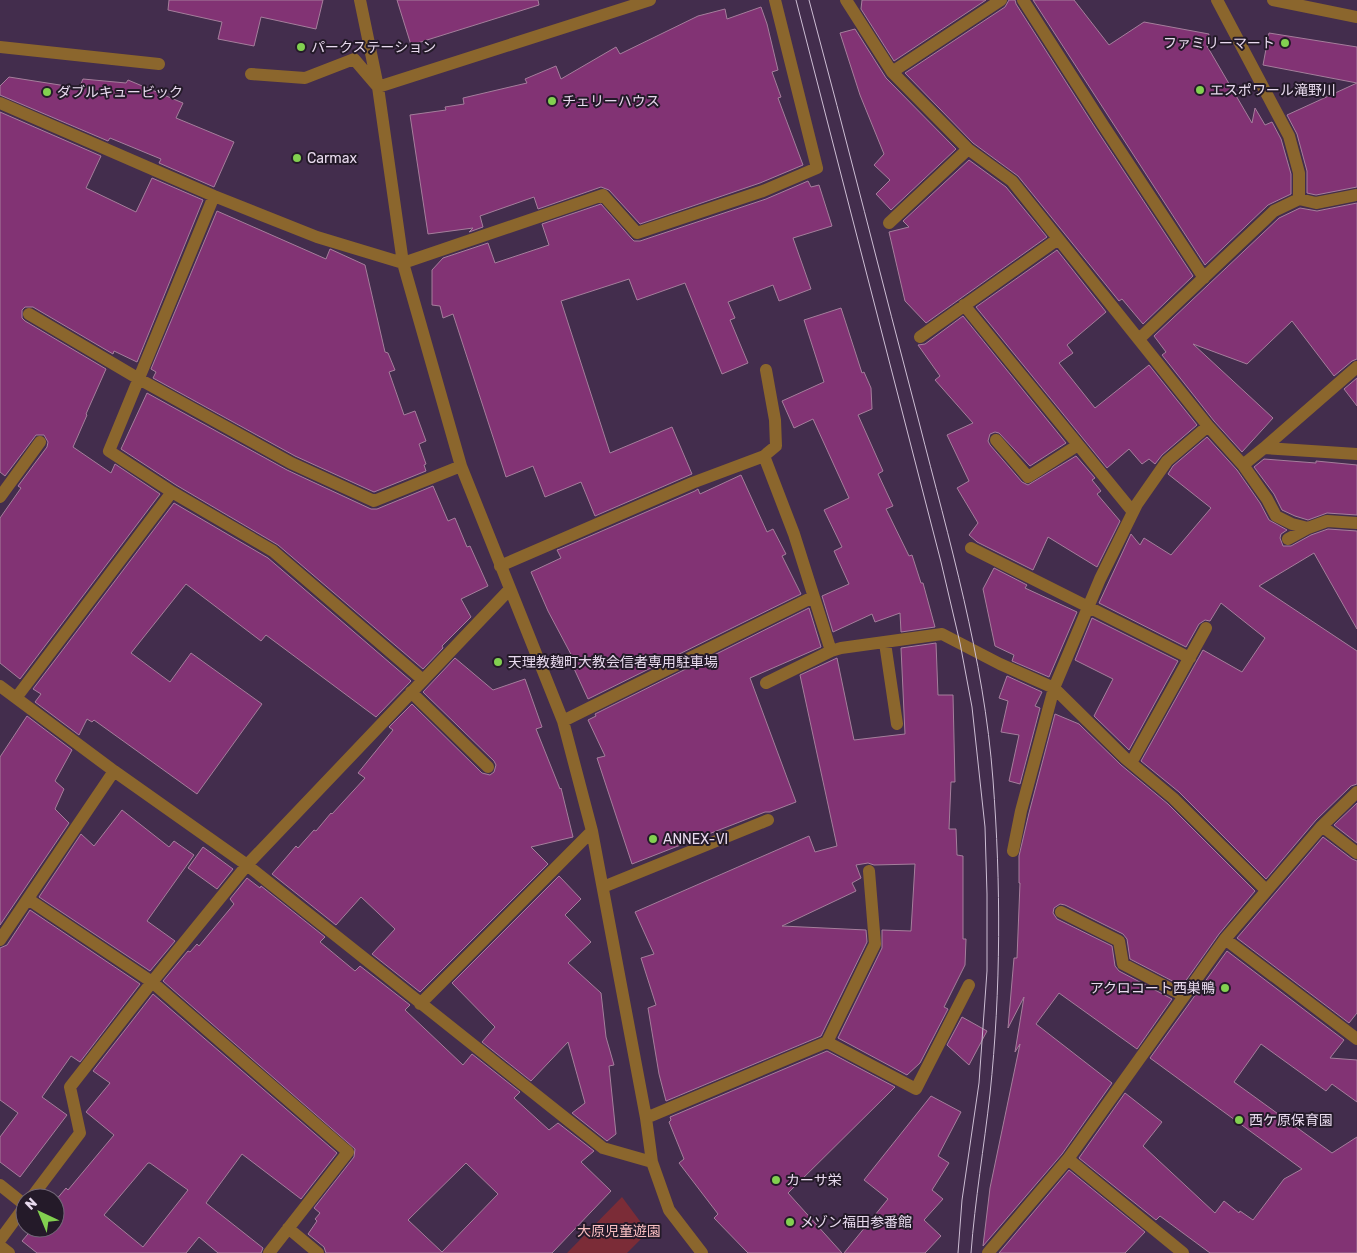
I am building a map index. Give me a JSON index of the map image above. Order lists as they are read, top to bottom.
{
  "parks": ["大原児童遊園"],
  "places": [
    "ファミリーマート",
    "パークステーション",
    "エスポワール滝野川",
    "ダブルキュービック",
    "チェリーハウス",
    "Carmax",
    "天理教麹町大教会信者専用駐車場",
    "ANNEX-Ⅵ",
    "アクロコート西巣鴨",
    "西ケ原保育園",
    "カーサ栄",
    "メゾン福田参番館"
  ],
  "north": "top left"
}
